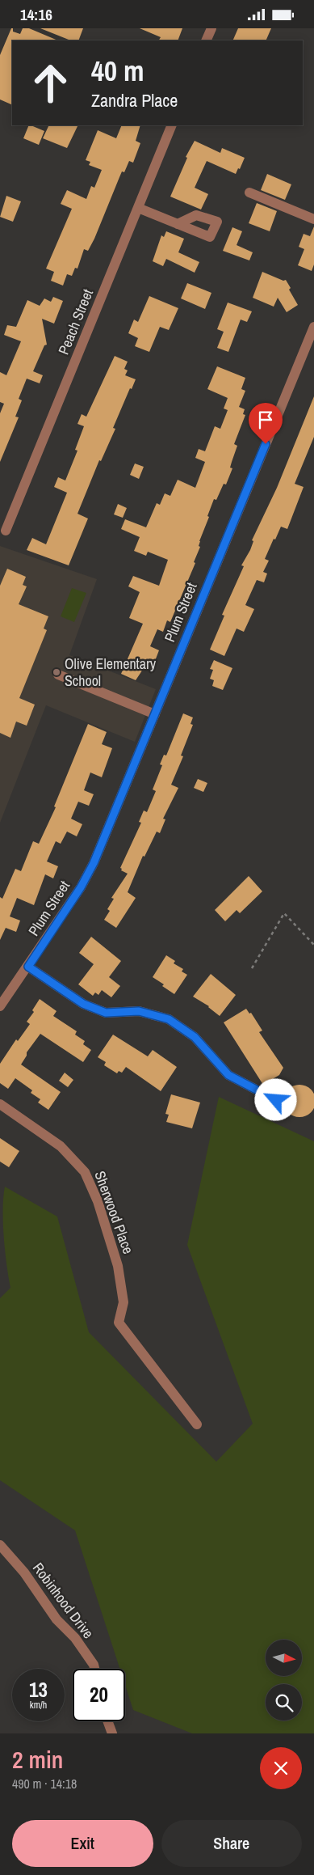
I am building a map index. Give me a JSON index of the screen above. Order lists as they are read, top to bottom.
{
  "streets": {
    "street": [
      "Peach Street",
      "Plum Street",
      "Sherwood Place",
      "Robinhood Drive"
    ]
  },
  "places": ["Olive Elementary School"],
  "north": "right",
  "page": {
    "status": "14:16",
    "turn": ["40 m", "Zandra Place"],
    "speed": "13 km/h",
    "limit": "20",
    "heading": ["2 min", "490 m · 14:18"],
    "buttons": ["Exit", "Share"]
  }
}
